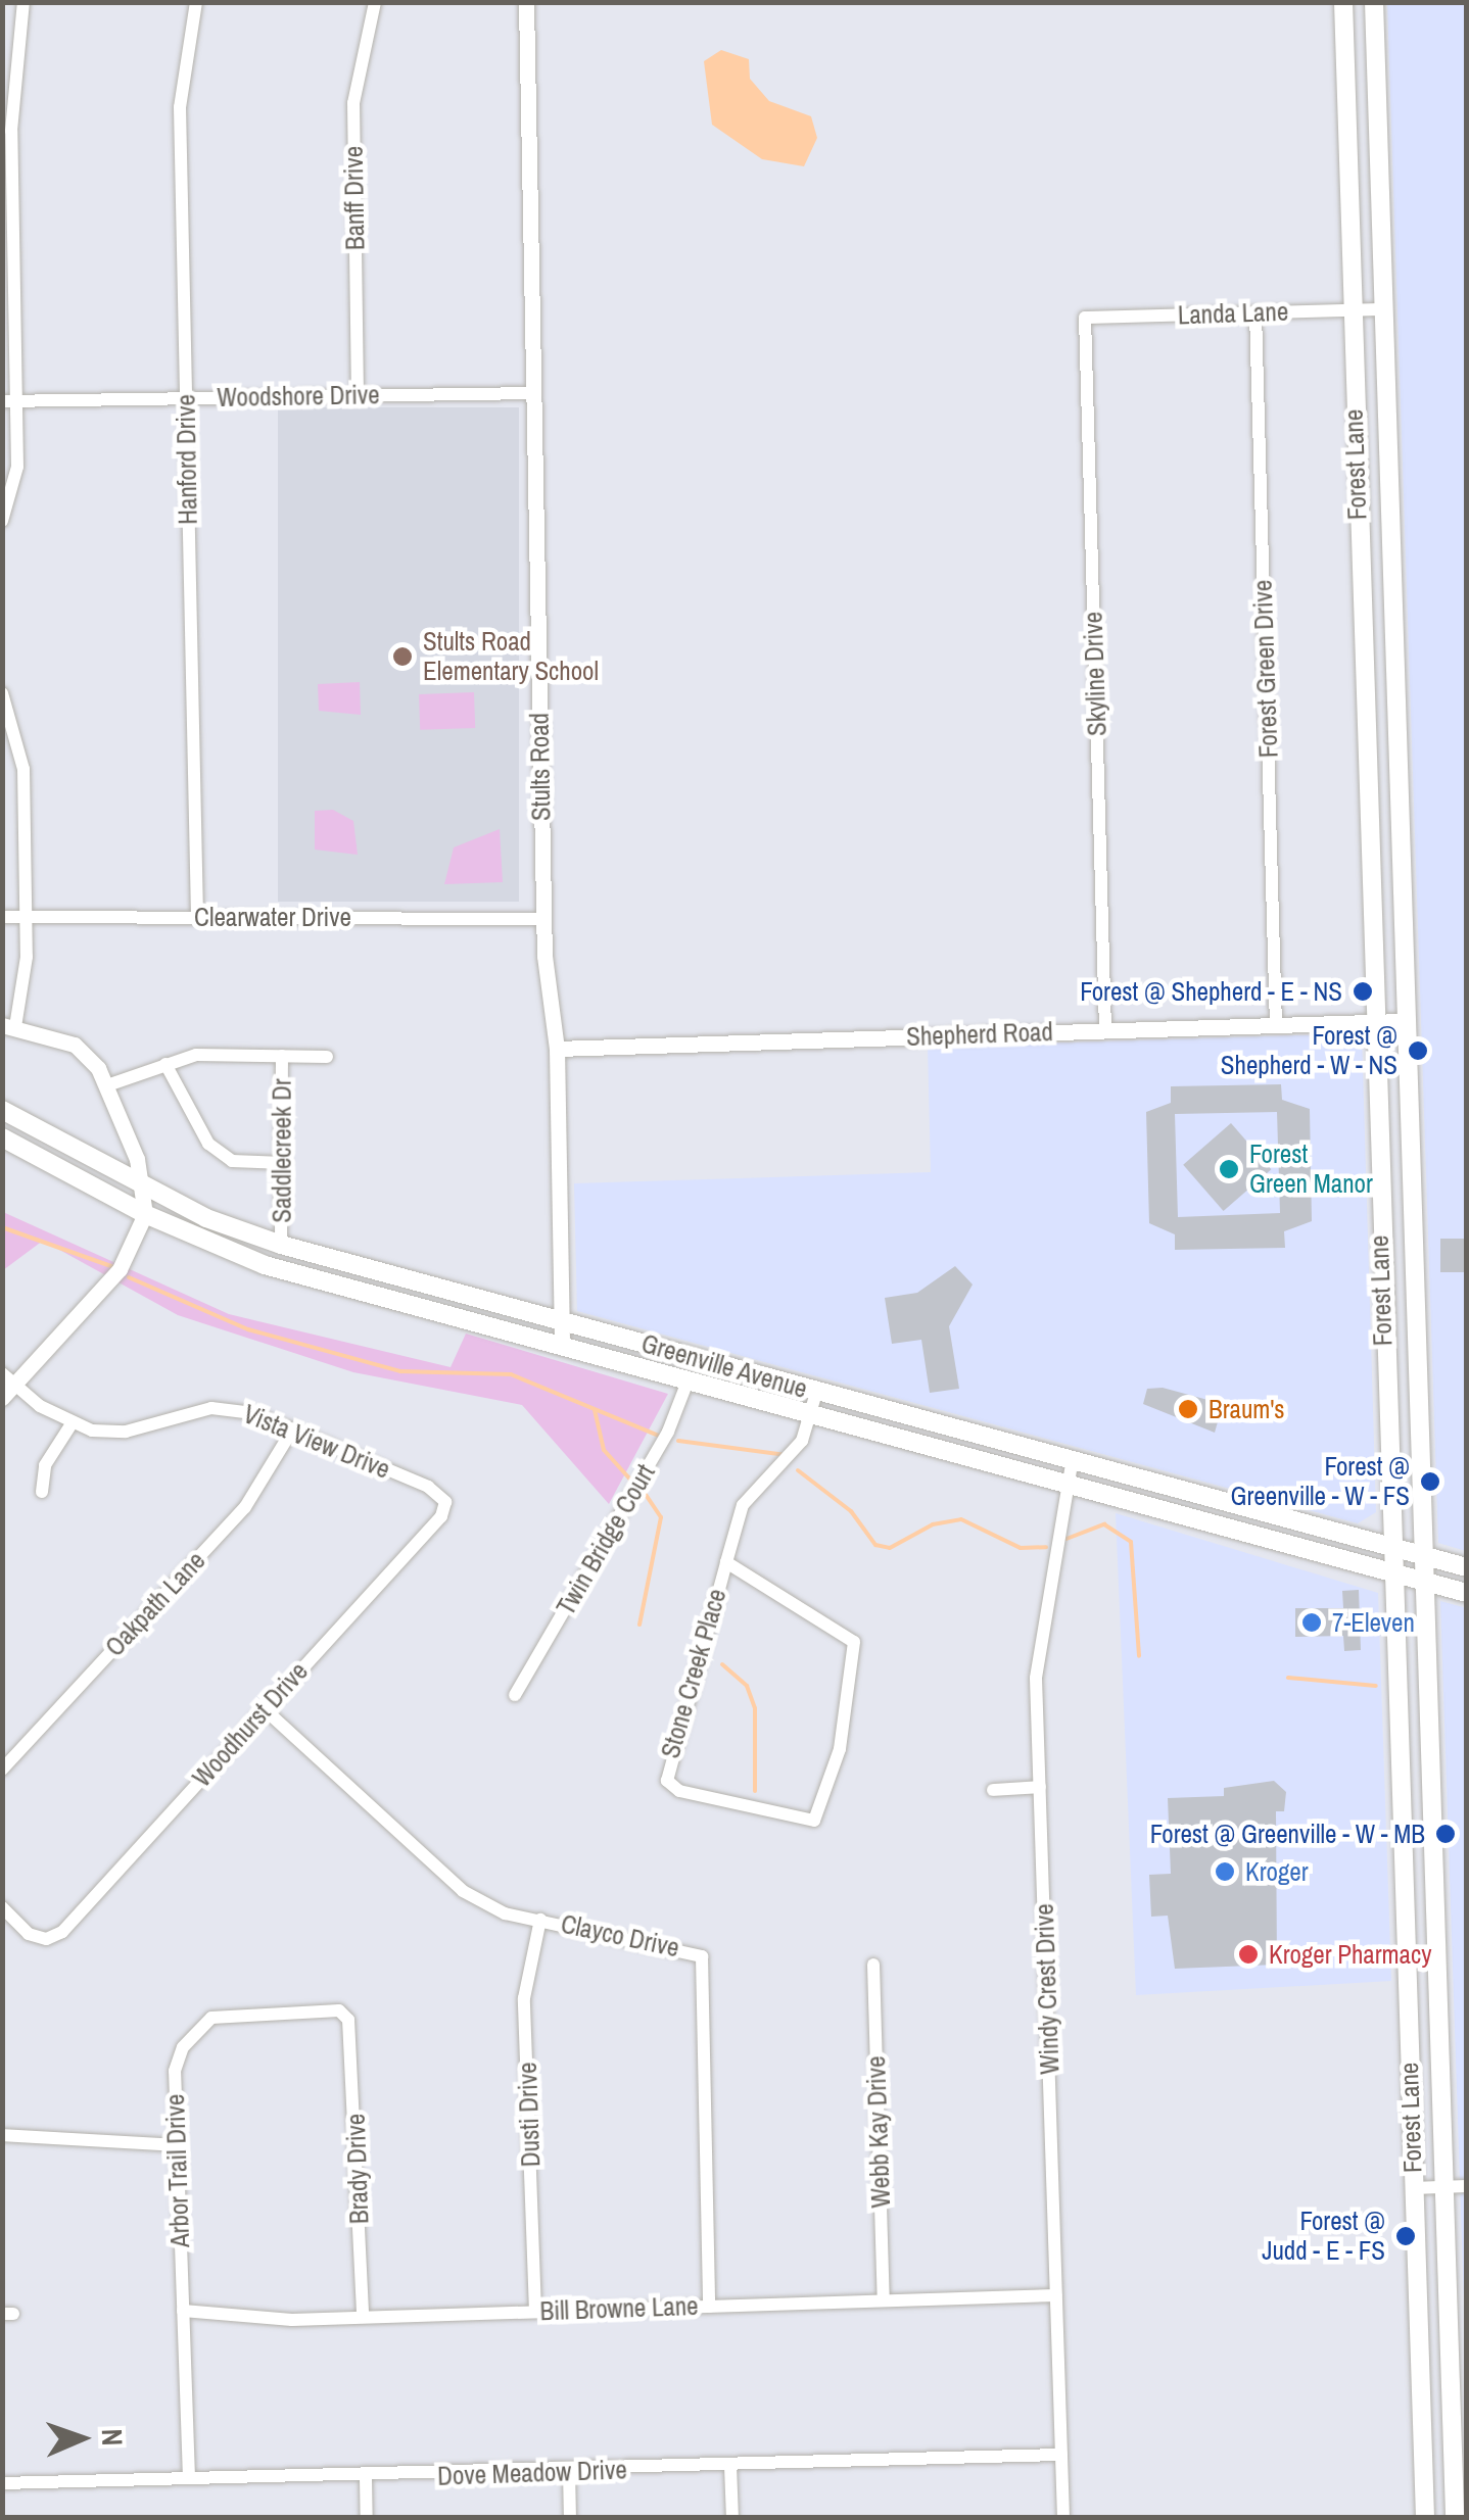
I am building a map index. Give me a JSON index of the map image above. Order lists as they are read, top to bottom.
{
  "streets": {
    "main road": ["Forest Lane", "Greenville Avenue"],
    "street": [
      "Banff Drive",
      "Landa Lane",
      "Woodshore Drive",
      "Hanford Drive",
      "Forest Green Drive",
      "Skyline Drive",
      "Stults Road",
      "Clearwater Drive",
      "Shepherd Road",
      "Saddlecreek Dr",
      "Vista View Drive",
      "Twin Bridge Court",
      "Oakpath Lane",
      "Stone Creek Place",
      "Woodhurst Drive",
      "Clayco Drive",
      "Windy Crest Drive",
      "Dusti Drive",
      "Webb Kay Drive",
      "Brady Drive",
      "Arbor Trail Drive",
      "Bill Browne Lane",
      "Dove Meadow Drive"
    ]
  },
  "crossings": [
    ["Banff Drive", "Woodshore Drive"],
    ["Landa Lane", "Forest Lane"],
    ["Landa Lane", "Forest Green Drive"],
    ["Landa Lane", "Skyline Drive"],
    ["Woodshore Drive", "Hanford Drive"],
    ["Woodshore Drive", "Stults Road"],
    ["Hanford Drive", "Clearwater Drive"],
    ["Forest Lane", "Shepherd Road"],
    ["Forest Lane", "Greenville Avenue"],
    ["Forest Green Drive", "Shepherd Road"],
    ["Skyline Drive", "Shepherd Road"],
    ["Stults Road", "Clearwater Drive"],
    ["Stults Road", "Shepherd Road"],
    ["Stults Road", "Greenville Avenue"],
    ["Saddlecreek Dr", "Greenville Avenue"],
    ["Greenville Avenue", "Twin Bridge Court"],
    ["Greenville Avenue", "Stone Creek Place"],
    ["Greenville Avenue", "Windy Crest Drive"],
    ["Vista View Drive", "Oakpath Lane"],
    ["Vista View Drive", "Woodhurst Drive"],
    ["Woodhurst Drive", "Clayco Drive"],
    ["Clayco Drive", "Dusti Drive"],
    ["Clayco Drive", "Bill Browne Lane"],
    ["Windy Crest Drive", "Bill Browne Lane"],
    ["Windy Crest Drive", "Dove Meadow Drive"],
    ["Dusti Drive", "Bill Browne Lane"],
    ["Webb Kay Drive", "Bill Browne Lane"],
    ["Brady Drive", "Arbor Trail Drive"],
    ["Brady Drive", "Bill Browne Lane"],
    ["Arbor Trail Drive", "Bill Browne Lane"],
    ["Arbor Trail Drive", "Dove Meadow Drive"]
  ],
  "places": [
    "Stults Road Elementary School",
    "Forest @ Shepherd - E - NS",
    "Forest @ Shepherd - W - NS",
    "Forest Green Manor",
    "Braum's",
    "Forest @ Greenville - W - FS",
    "7-Eleven",
    "Forest @ Greenville - W - MB",
    "Kroger",
    "Kroger Pharmacy",
    "Forest @ Judd - E - FS"
  ],
  "north": "right"
}
